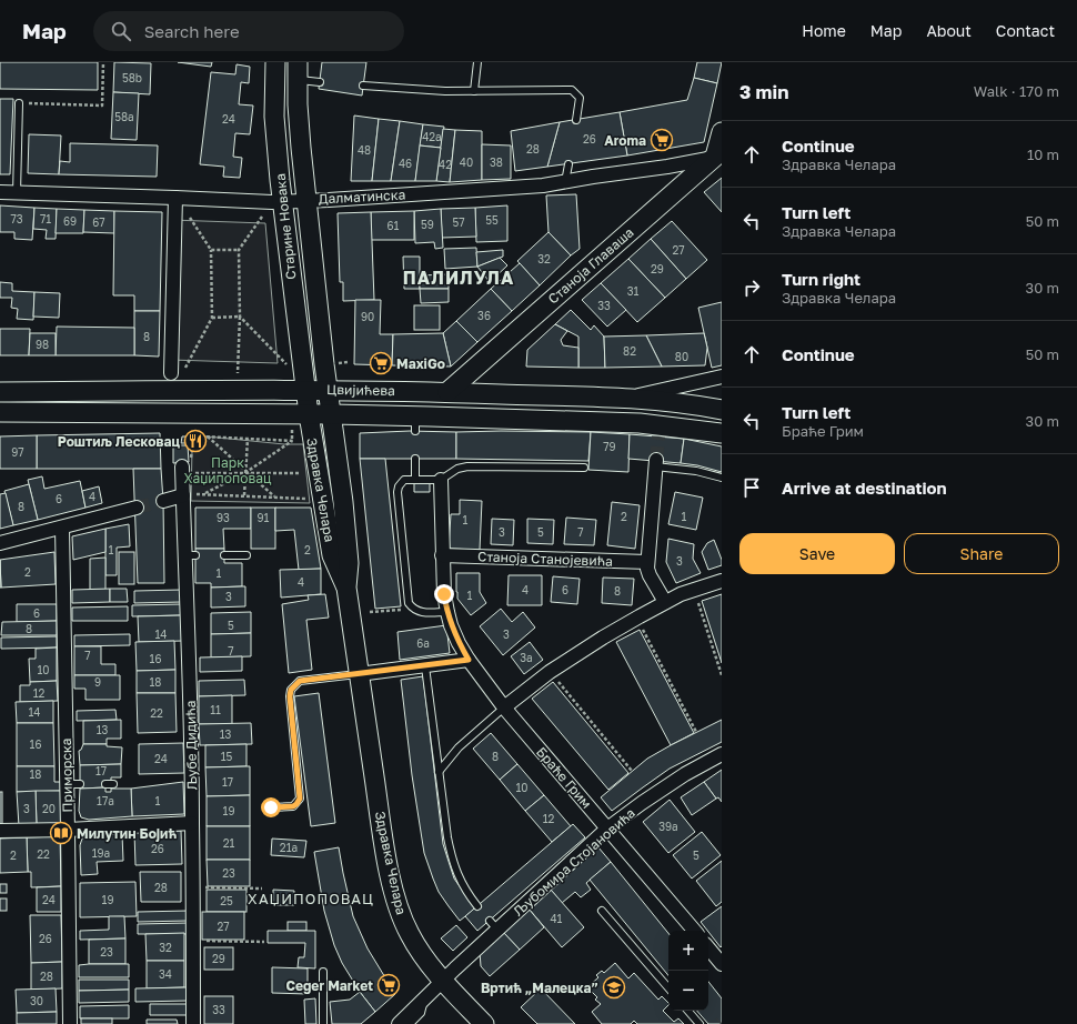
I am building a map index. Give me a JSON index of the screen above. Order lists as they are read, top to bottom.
{
  "streets": {
    "main road": [
      "Старине Новака",
      "Станоја Главаша",
      "Цвијићева",
      "Здравка Челара"
    ],
    "street": [
      "Далматинска",
      "Станоја Станојевића",
      "Љубе Дидића",
      "Приморска",
      "Браће Грим",
      "Љубомира Стојановића"
    ]
  },
  "crossings": [
    ["Далматинска", "Старине Новака"],
    ["Далматинска", "Станоја Главаша"],
    ["Старине Новака", "Цвијићева"],
    ["Старине Новака", "Здравка Челара"],
    ["Станоја Главаша", "Цвијићева"],
    ["Цвијићева", "Здравка Челара"],
    ["Здравка Челара", "Љубомира Стојановића"],
    ["Станоја Станојевића", "Браће Грим"],
    ["Браће Грим", "Љубомира Стојановића"]
  ],
  "districts": ["ПАЛИЛУЛА", "ХАЏИПОПОВАЦ"],
  "parks": ["Парк Хаџипоповац"],
  "places": {
    "supermarket": ["Aroma", "MaxiGo", "Ceger Market"],
    "restaurant": ["Роштиљ Лесковац"],
    "library": ["Милутин Бојић"],
    "school or university": ["Вртић „Малецка”"]
  },
  "house_numbers": [
    "58b",
    "58a",
    "24",
    "42a",
    "26",
    "28",
    "48",
    "40",
    "38",
    "46",
    "42",
    "73",
    "71",
    "55",
    "69",
    "67",
    "57",
    "59",
    "61",
    "27",
    "32",
    "29",
    "31",
    "33",
    "36",
    "90",
    "8",
    "98",
    "82",
    "80",
    "79",
    "97",
    "4",
    "6",
    "8",
    "2",
    "1",
    "93",
    "91",
    "1",
    "3",
    "5",
    "7",
    "1",
    "2",
    "3",
    "2",
    "1",
    "4",
    "4",
    "6",
    "8",
    "1",
    "3",
    "6",
    "5",
    "8",
    "14",
    "3",
    "6a",
    "7",
    "7",
    "3a",
    "16",
    "10",
    "9",
    "18",
    "12",
    "11",
    "14",
    "22",
    "13",
    "13",
    "16",
    "15",
    "8",
    "24",
    "17",
    "18",
    "17",
    "10",
    "17a",
    "1",
    "3",
    "20",
    "19",
    "12",
    "39a",
    "21",
    "21a",
    "26",
    "19a",
    "22",
    "2",
    "5",
    "23",
    "28",
    "24",
    "19",
    "25",
    "41",
    "27",
    "26",
    "32",
    "23",
    "29",
    "34",
    "28",
    "30",
    "33"
  ],
  "page": {
    "header": "Map",
    "search": "Search here",
    "nav": [
      "Home",
      "Map",
      "About",
      "Contact"
    ],
    "heading": ["3 min", "Walk · 170 m"],
    "list": [
      ["Continue", "Здравка Челара", "10 m"],
      ["Turn left", "Здравка Челара", "50 m"],
      ["Turn right", "Здравка Челара", "30 m"],
      ["Continue", "50 m"],
      ["Turn left", "Браће Грим", "30 m"],
      "Arrive at destination"
    ],
    "buttons": ["Save", "Share"],
    "map_buttons": ["+", "−"]
  }
}
